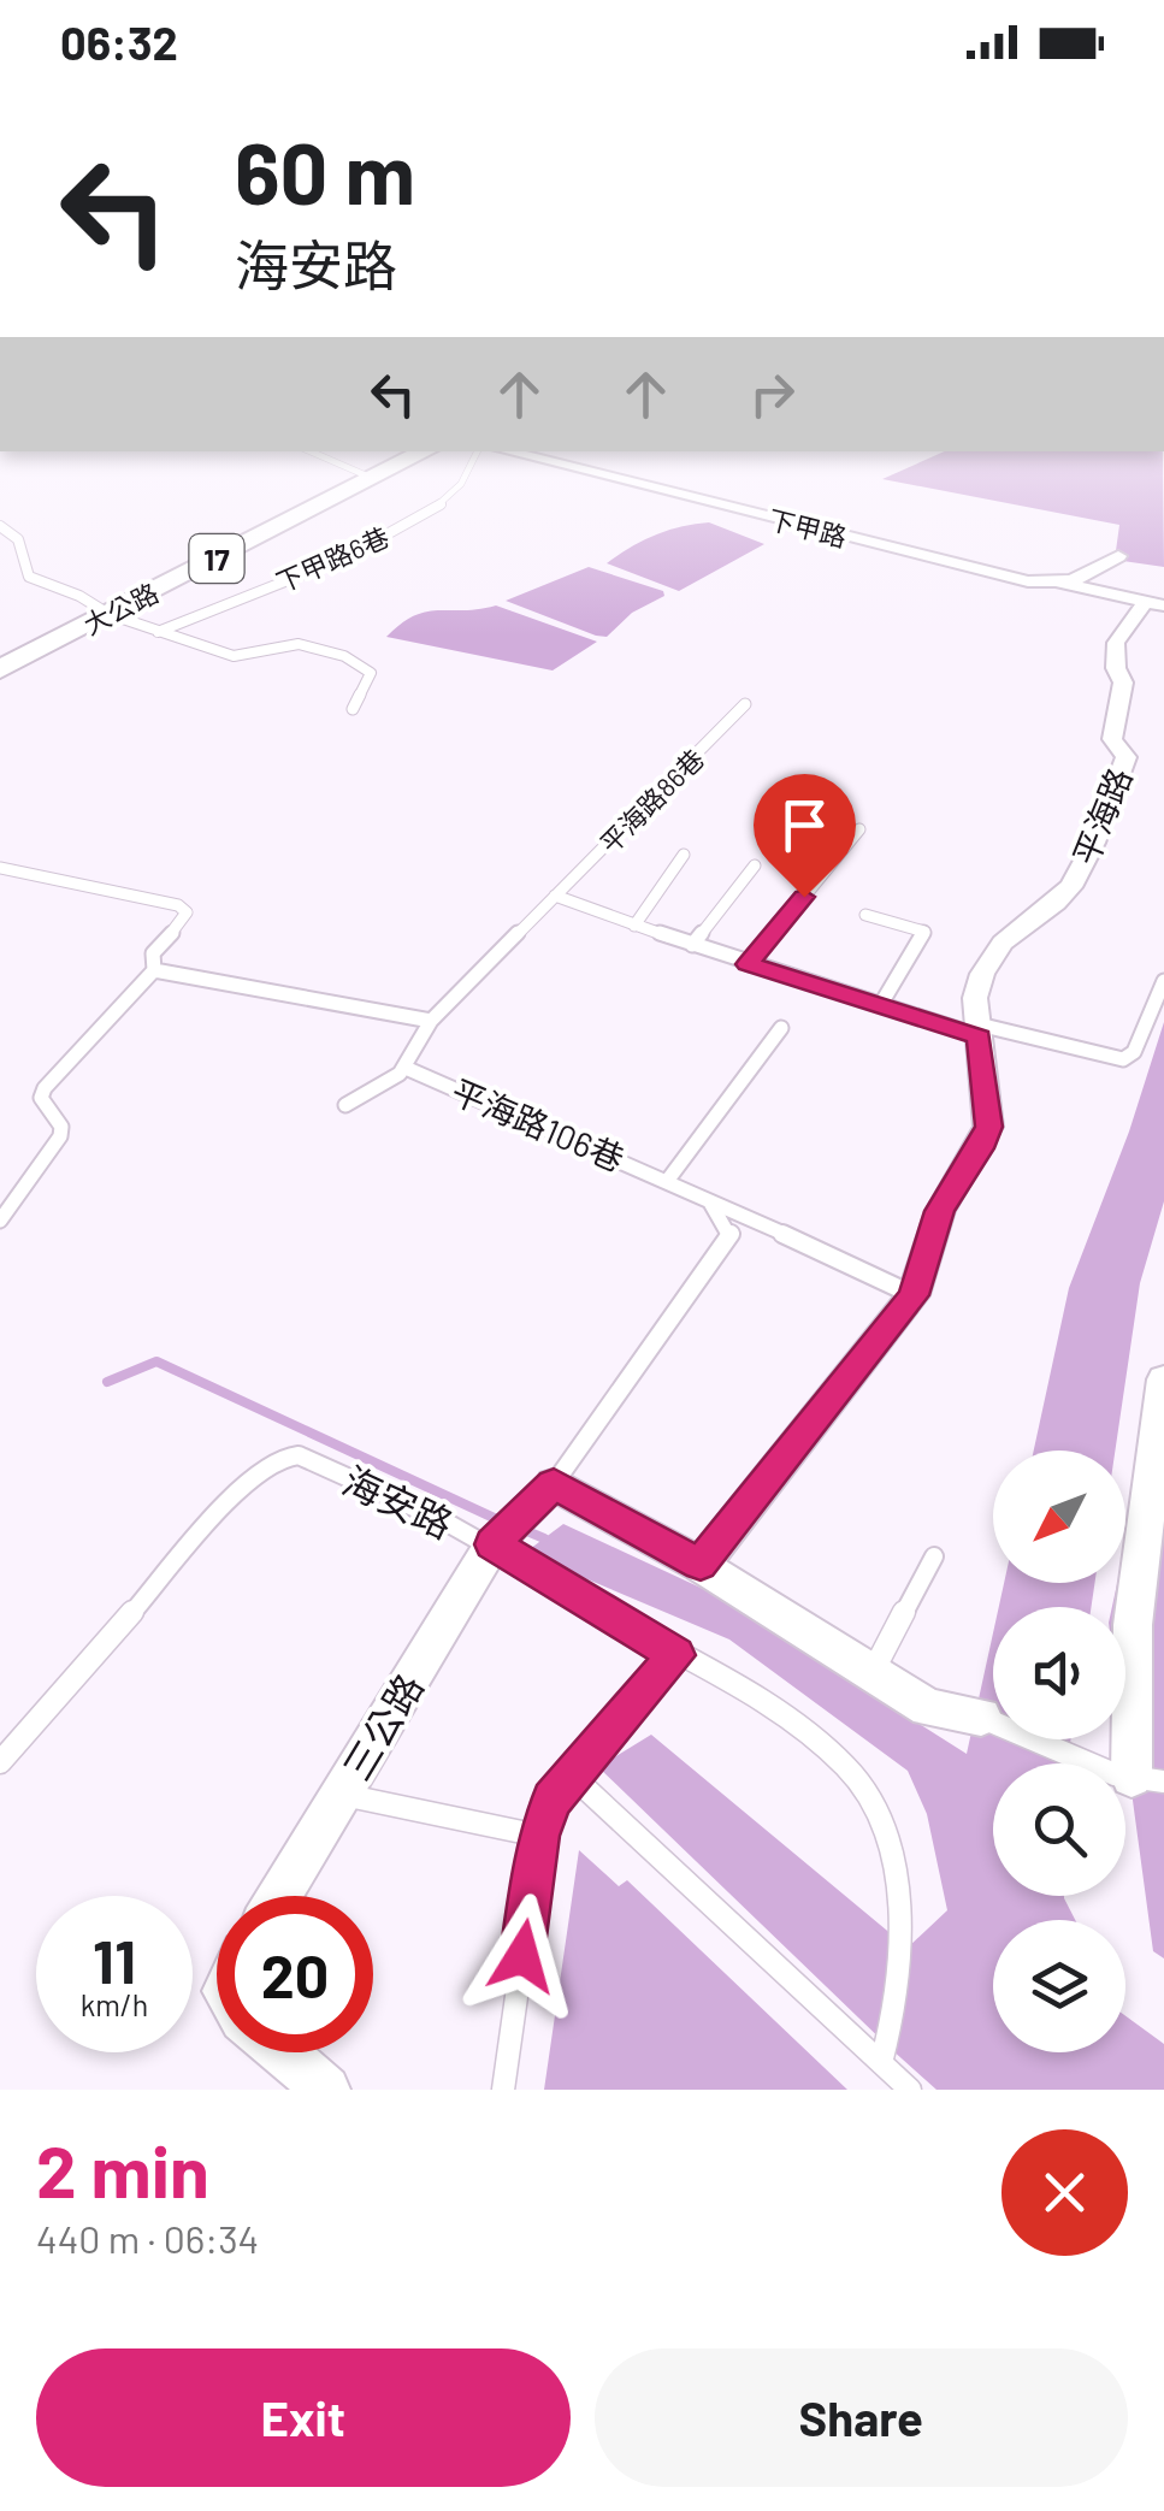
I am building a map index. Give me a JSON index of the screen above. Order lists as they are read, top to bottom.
{
  "streets": {
    "main road": ["17", "大公路"],
    "street": ["下甲路", "平海路", "三公路"],
    "lane": [
      "下甲路6巷",
      "平海路86巷",
      "平海路106巷",
      "海安路"
    ]
  },
  "crossings": [
    ["下甲路", "平海路"],
    ["平海路86巷", "平海路106巷"],
    ["平海路", "平海路106巷"],
    ["海安路", "三公路"]
  ],
  "north": "bottom left",
  "page": {
    "status": "06:32",
    "turn": ["60 m", "海安路"],
    "speed": "11 km/h",
    "limit": "20",
    "heading": ["2 min", "440 m · 06:34"],
    "buttons": ["Exit", "Share"]
  }
}
